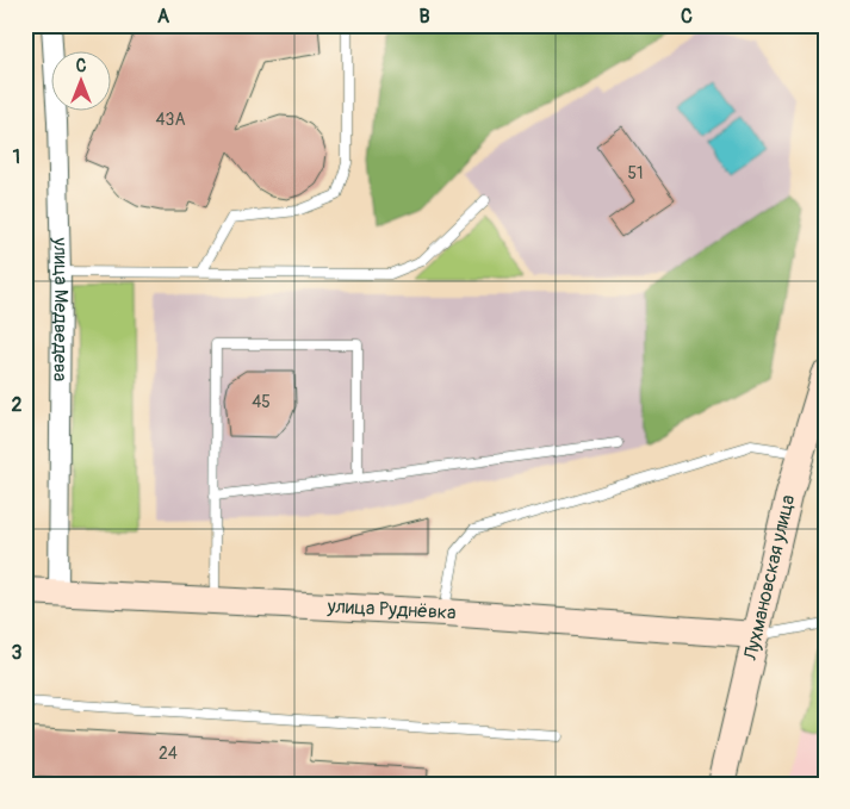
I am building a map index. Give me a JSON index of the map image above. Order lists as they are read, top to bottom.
{
  "streets": {
    "street": ["улица Медведева", "Лухмановская улица", "улица Руднёвка"]
  },
  "crossings": [
    ["улица Медведева", "улица Руднёвка"],
    ["Лухмановская улица", "улица Руднёвка"]
  ],
  "house_numbers": [
    "43А",
    "51",
    "45",
    "24"
  ],
  "north": "top",
  "grid": {
    "columns": ["A", "B", "C"],
    "rows": ["1", "2", "3"]
  }
}
